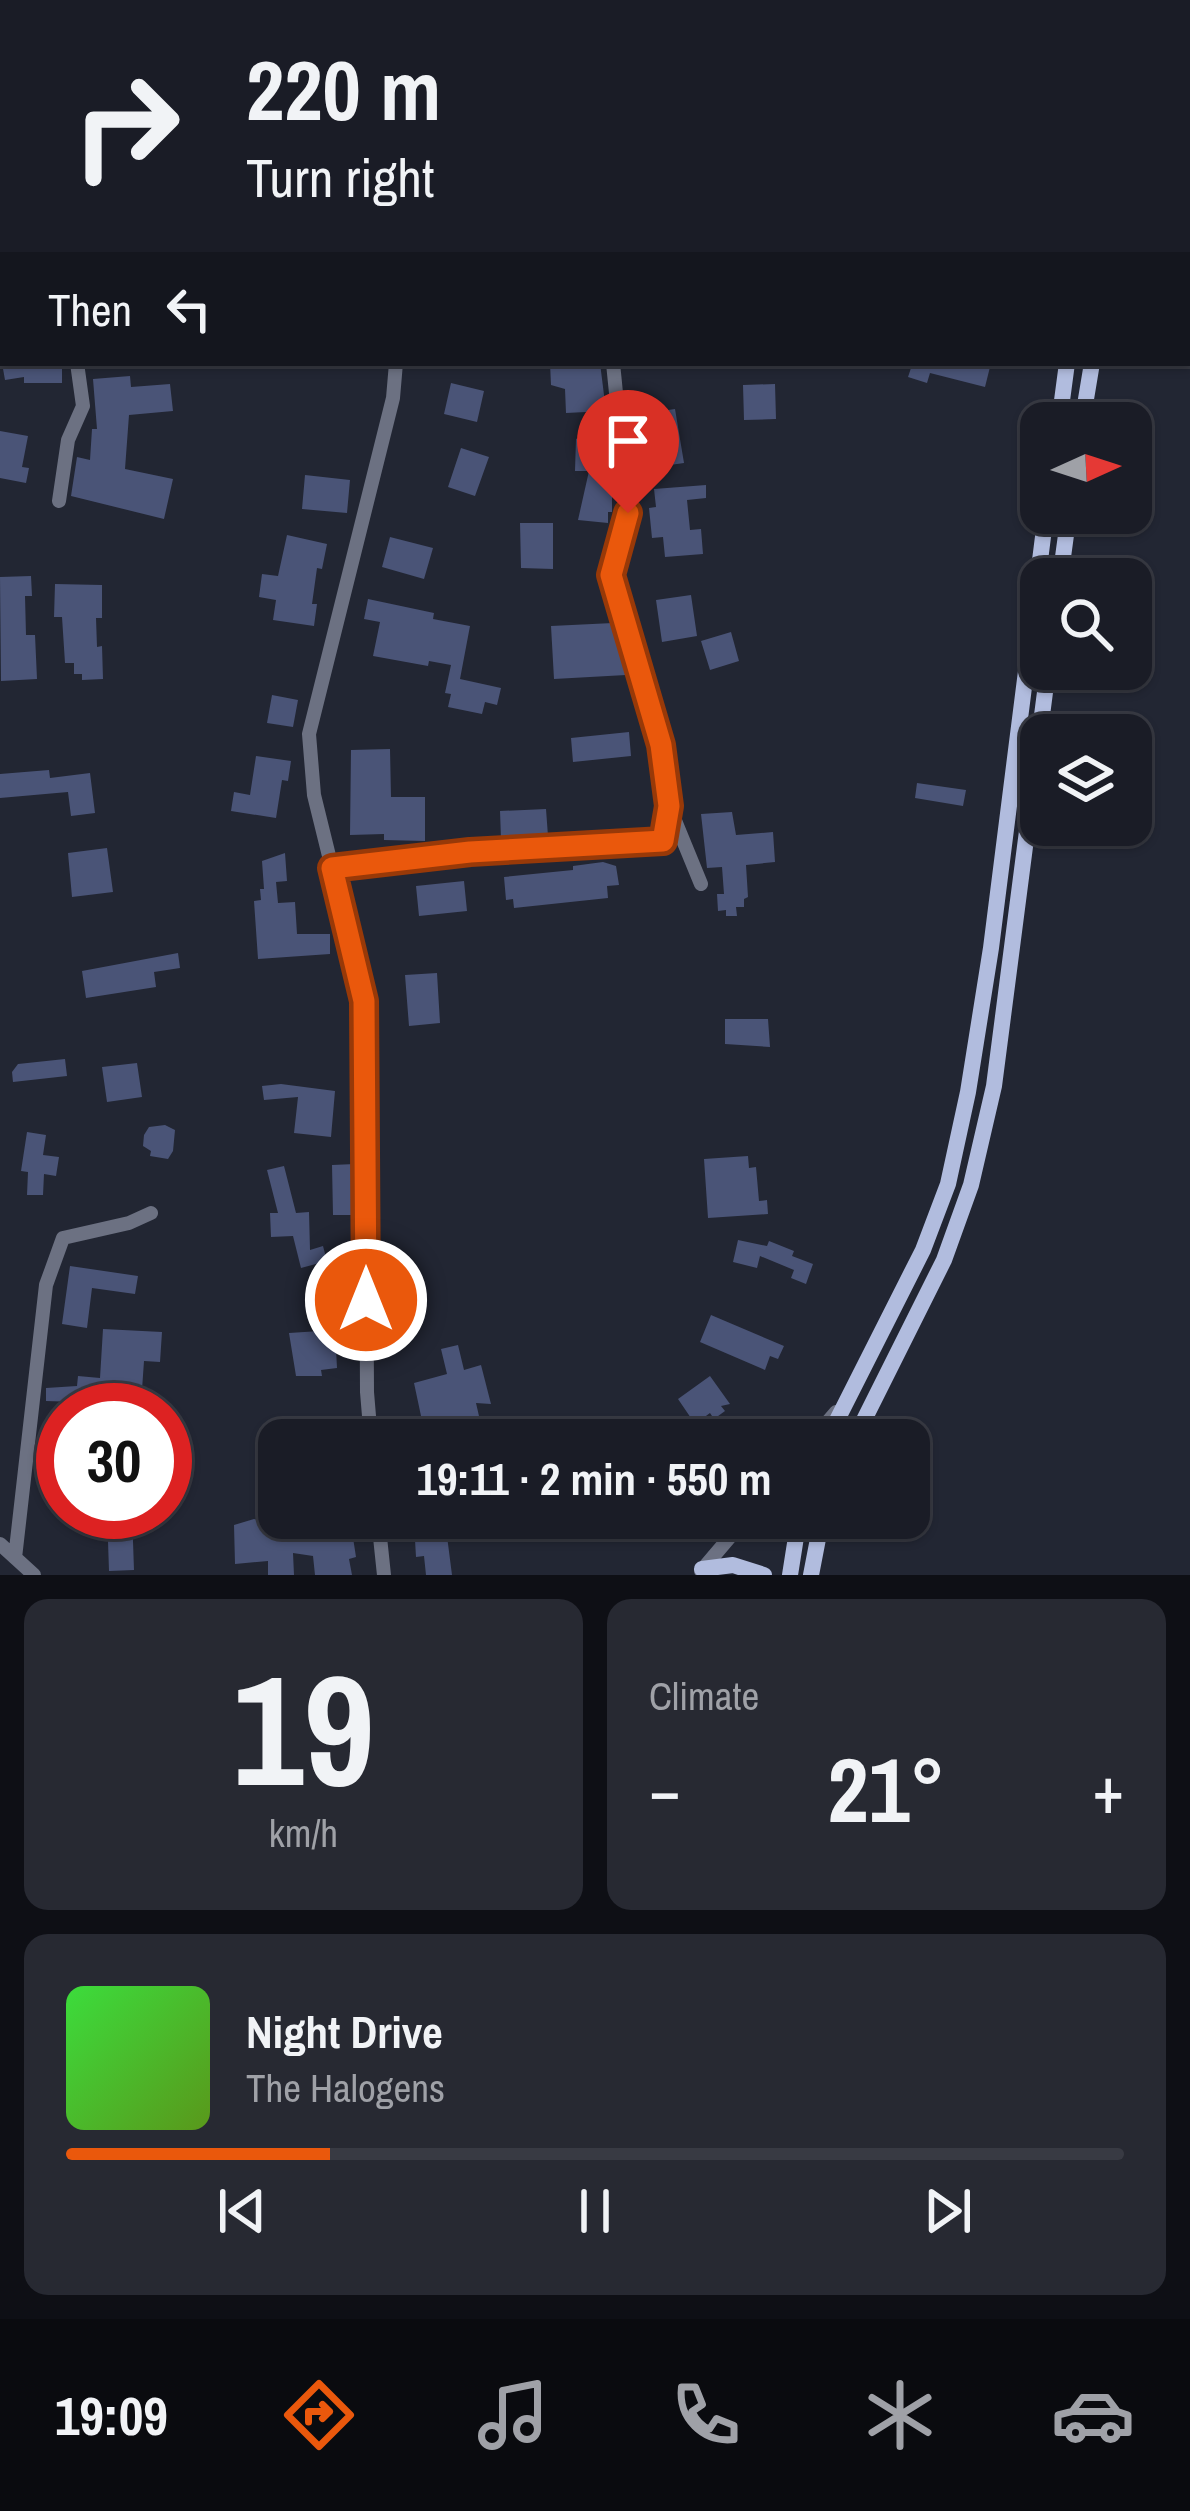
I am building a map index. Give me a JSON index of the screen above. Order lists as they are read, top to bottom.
{
  "north": "right",
  "page": {
    "turn": ["220 m", "Turn right"],
    "then": "Then",
    "limit": "30",
    "trip": "19:11 · 2 min · 550 m",
    "tile": [
      ["19", "km/h"],
      "Climate"
    ],
    "heat": ["−", "21°", "+"],
    "song": ["Night Drive", "The Halogens"],
    "tabs": "19:09"
  }
}
